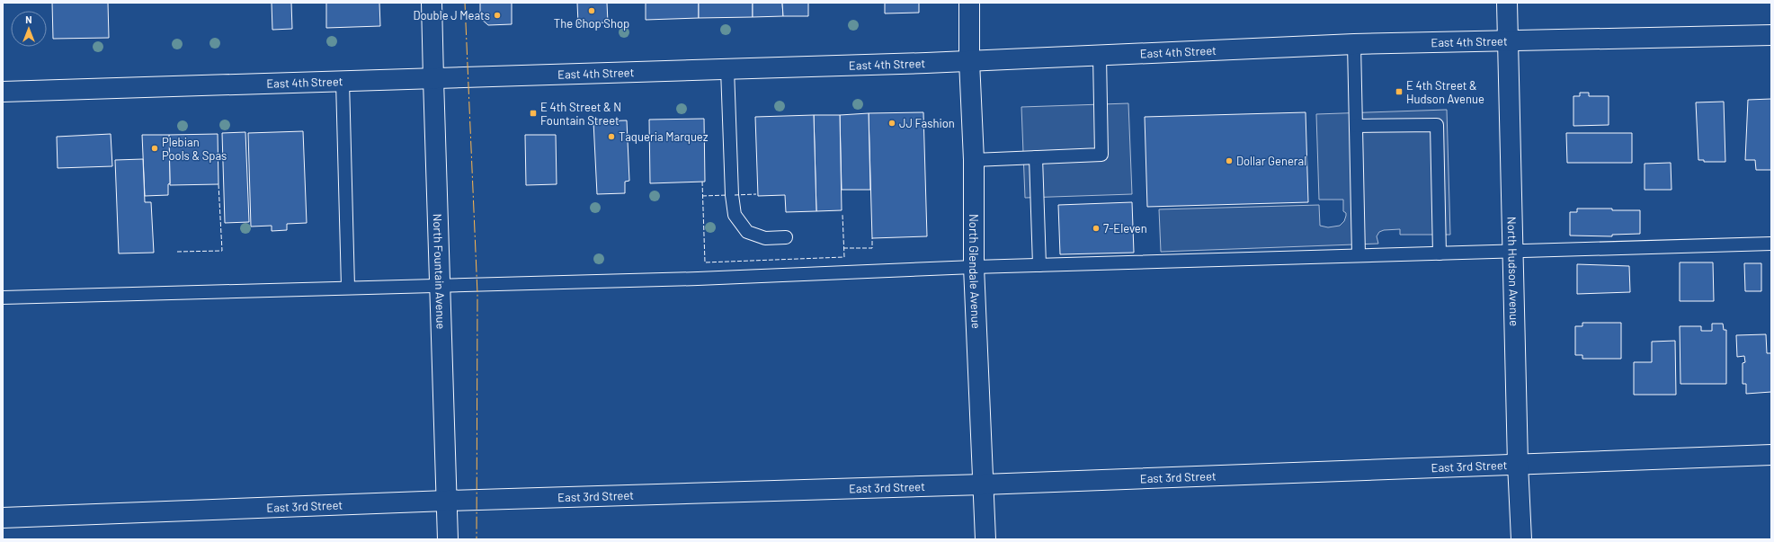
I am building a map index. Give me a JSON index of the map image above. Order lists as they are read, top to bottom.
{
  "streets": {
    "street": [
      "East 4th Street",
      "North Fountain Avenue",
      "North Glendale Avenue",
      "North Hudson Avenue",
      "East 3rd Street"
    ]
  },
  "crossings": [
    ["East 4th Street", "North Fountain Avenue"],
    ["East 4th Street", "North Glendale Avenue"],
    ["East 4th Street", "North Hudson Avenue"],
    ["North Fountain Avenue", "East 3rd Street"],
    ["North Glendale Avenue", "East 3rd Street"],
    ["North Hudson Avenue", "East 3rd Street"]
  ],
  "places": {
    "other": [
      "The Chop Shop",
      "Double J Meats",
      "JJ Fashion",
      "Taqueria Marquez",
      "Plebian Pools & Spas",
      "Dollar General",
      "7-Eleven"
    ],
    "transit": ["E 4th Street & Hudson Avenue", "E 4th Street & N Fountain Street"]
  },
  "north": "top"
}
